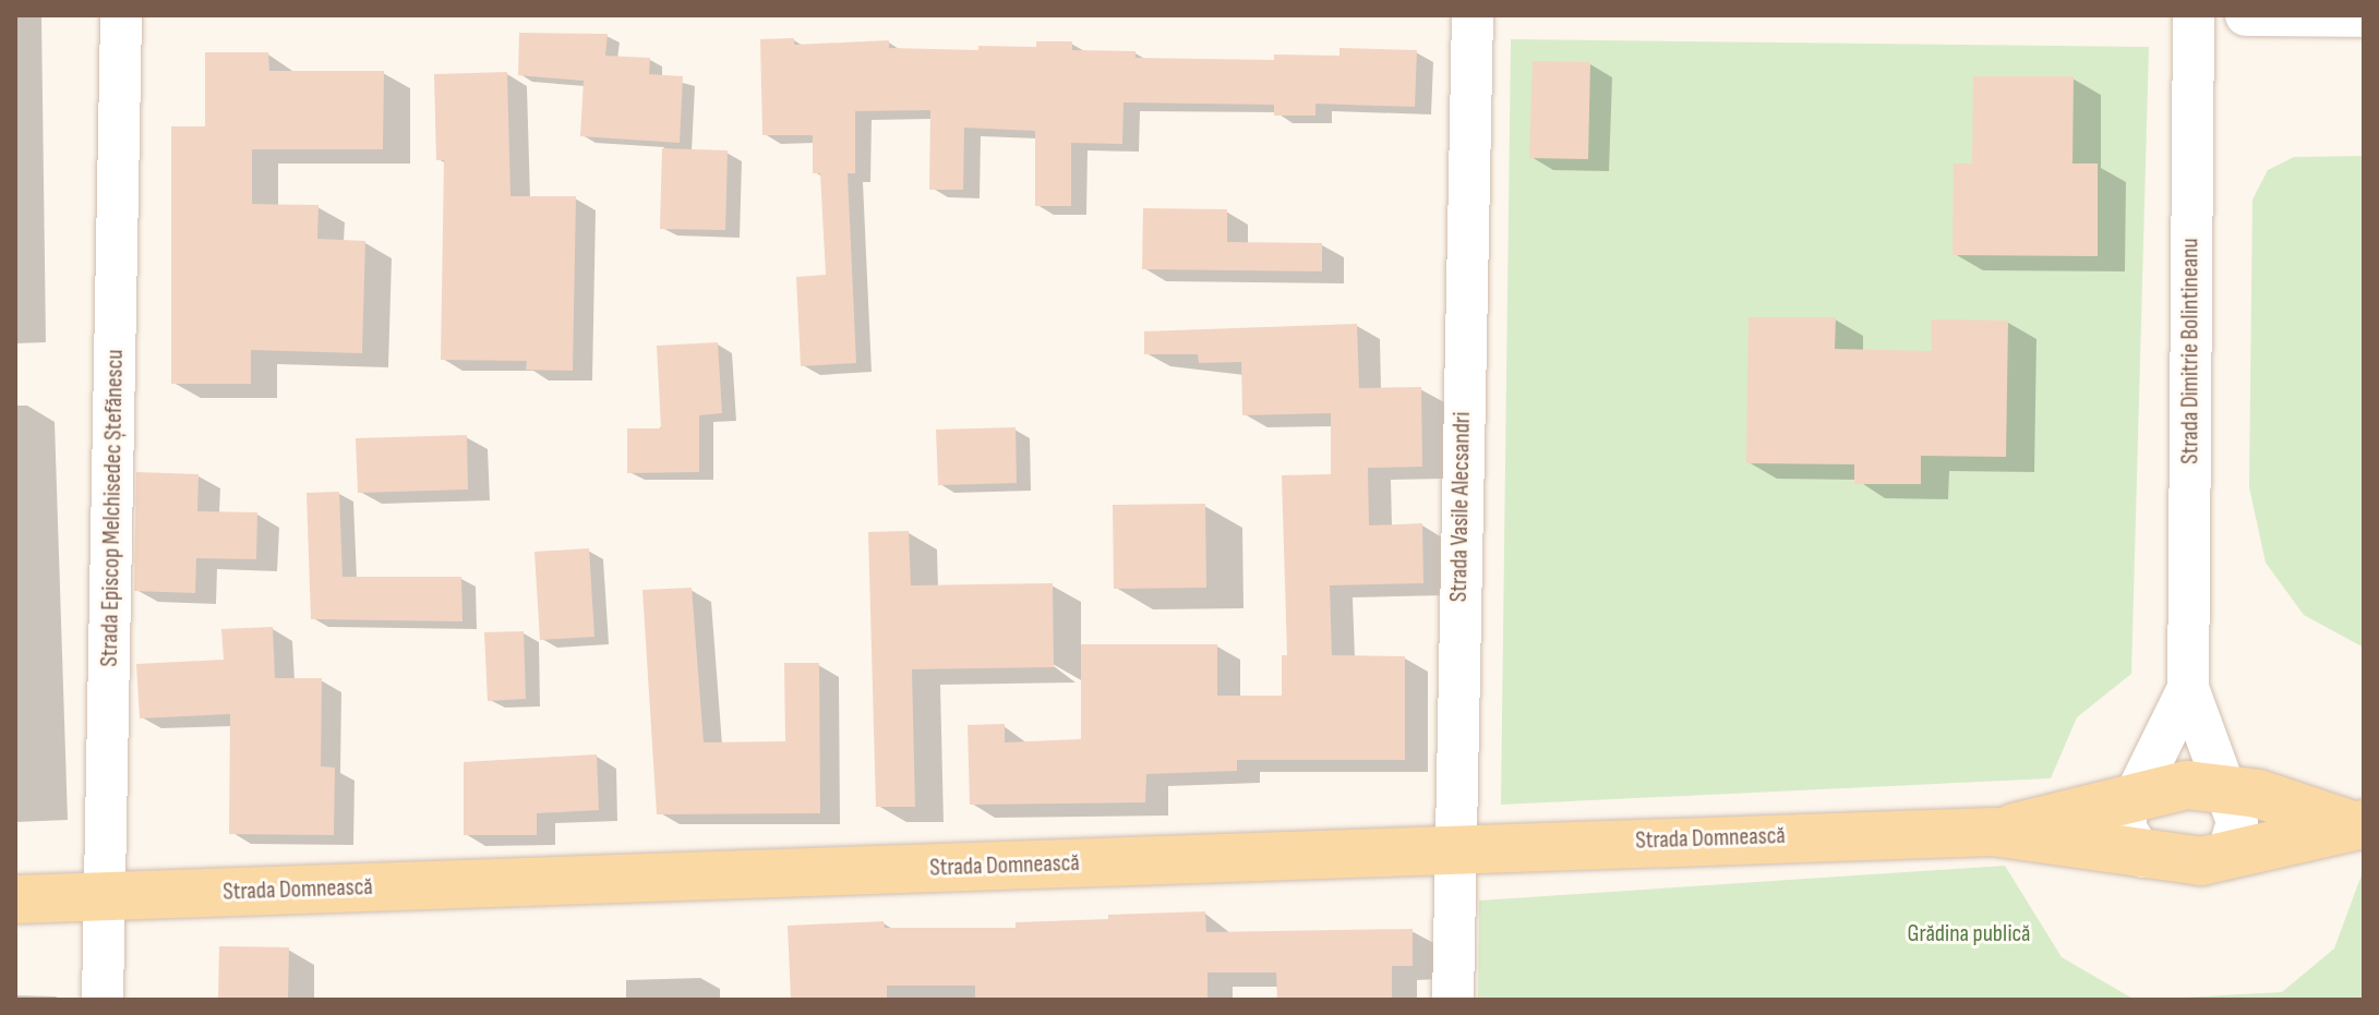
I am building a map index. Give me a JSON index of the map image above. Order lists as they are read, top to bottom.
{
  "streets": {
    "main road": ["Strada Domnească"],
    "street": ["Strada Dimitrie Bolintineanu", "Strada Vasile Alecsandri", "Strada Episcop Melchisedec Ștefănescu"]
  },
  "crossings": [
    ["Strada Dimitrie Bolintineanu", "Strada Domnească"],
    ["Strada Vasile Alecsandri", "Strada Domnească"],
    ["Strada Episcop Melchisedec Ștefănescu", "Strada Domnească"]
  ],
  "parks": ["Grădina publică"]
}
